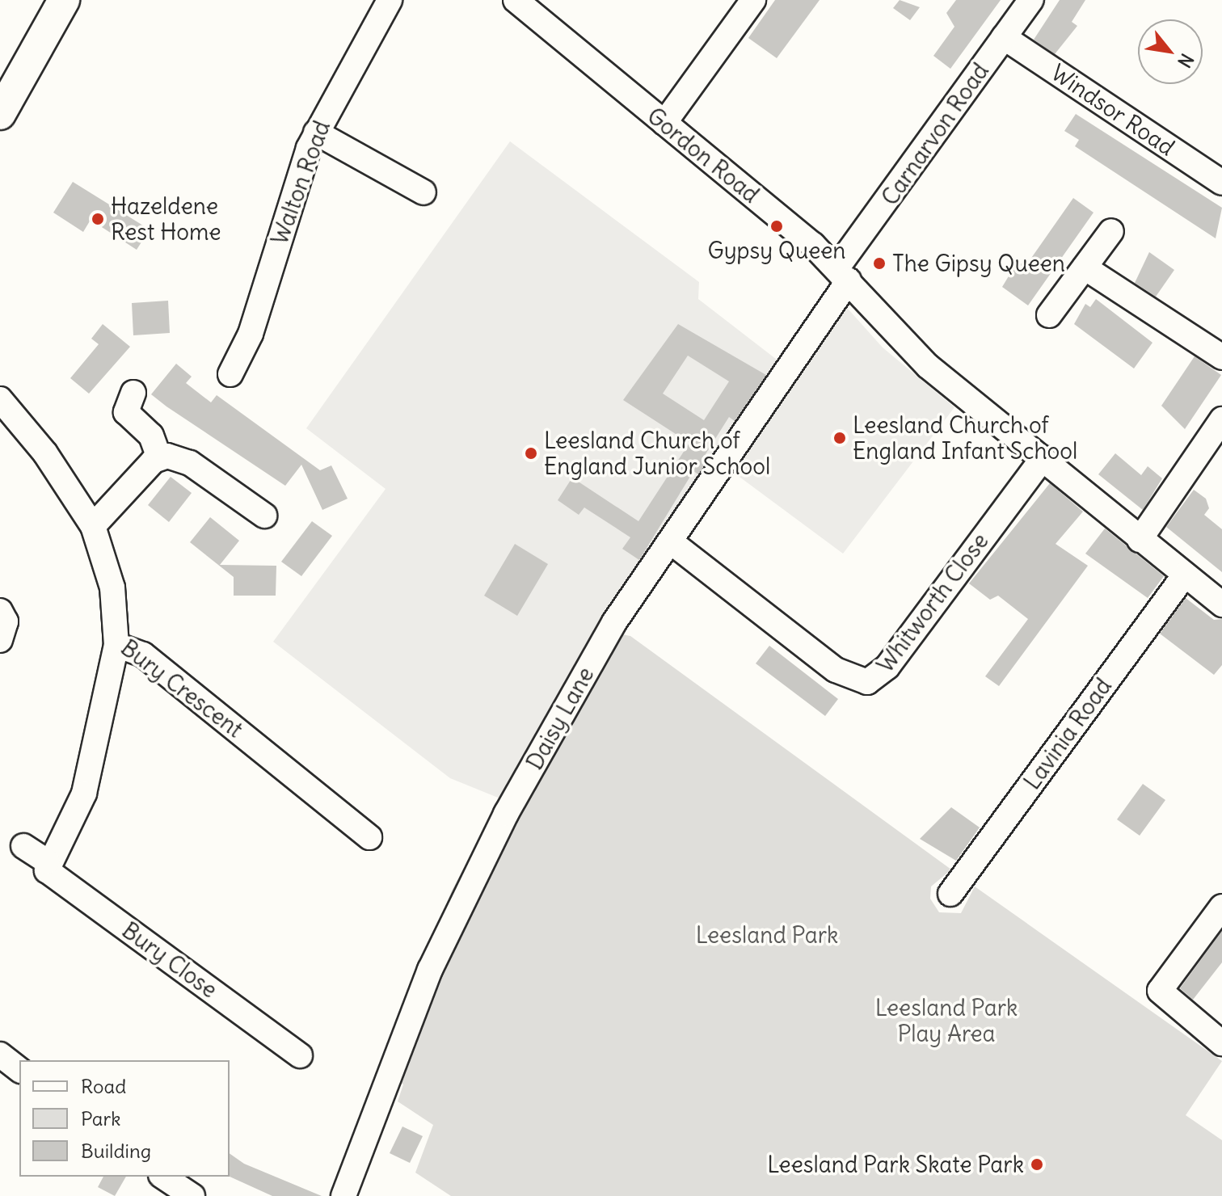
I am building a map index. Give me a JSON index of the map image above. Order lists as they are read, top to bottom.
{
  "streets": {
    "street": [
      "Windsor Road",
      "Carnarvon Road",
      "Gordon Road",
      "Walton Road",
      "Whitworth Close",
      "Bury Crescent",
      "Daisy Lane",
      "Lavinia Road",
      "Bury Close"
    ]
  },
  "crossings": [
    ["Windsor Road", "Carnarvon Road"],
    ["Carnarvon Road", "Gordon Road"],
    ["Carnarvon Road", "Daisy Lane"],
    ["Gordon Road", "Whitworth Close"],
    ["Gordon Road", "Daisy Lane"],
    ["Gordon Road", "Lavinia Road"]
  ],
  "parks": ["Leesland Park", "Leesland Park Play Area"],
  "places": [
    "Hazeldene Rest Home",
    "Gypsy Queen",
    "The Gipsy Queen",
    "Leesland Church of England Infant School",
    "Leesland Church of England Junior School",
    "Leesland Park Skate Park"
  ],
  "legend": ["Road", "Park", "Building"],
  "north": "bottom right"
}
